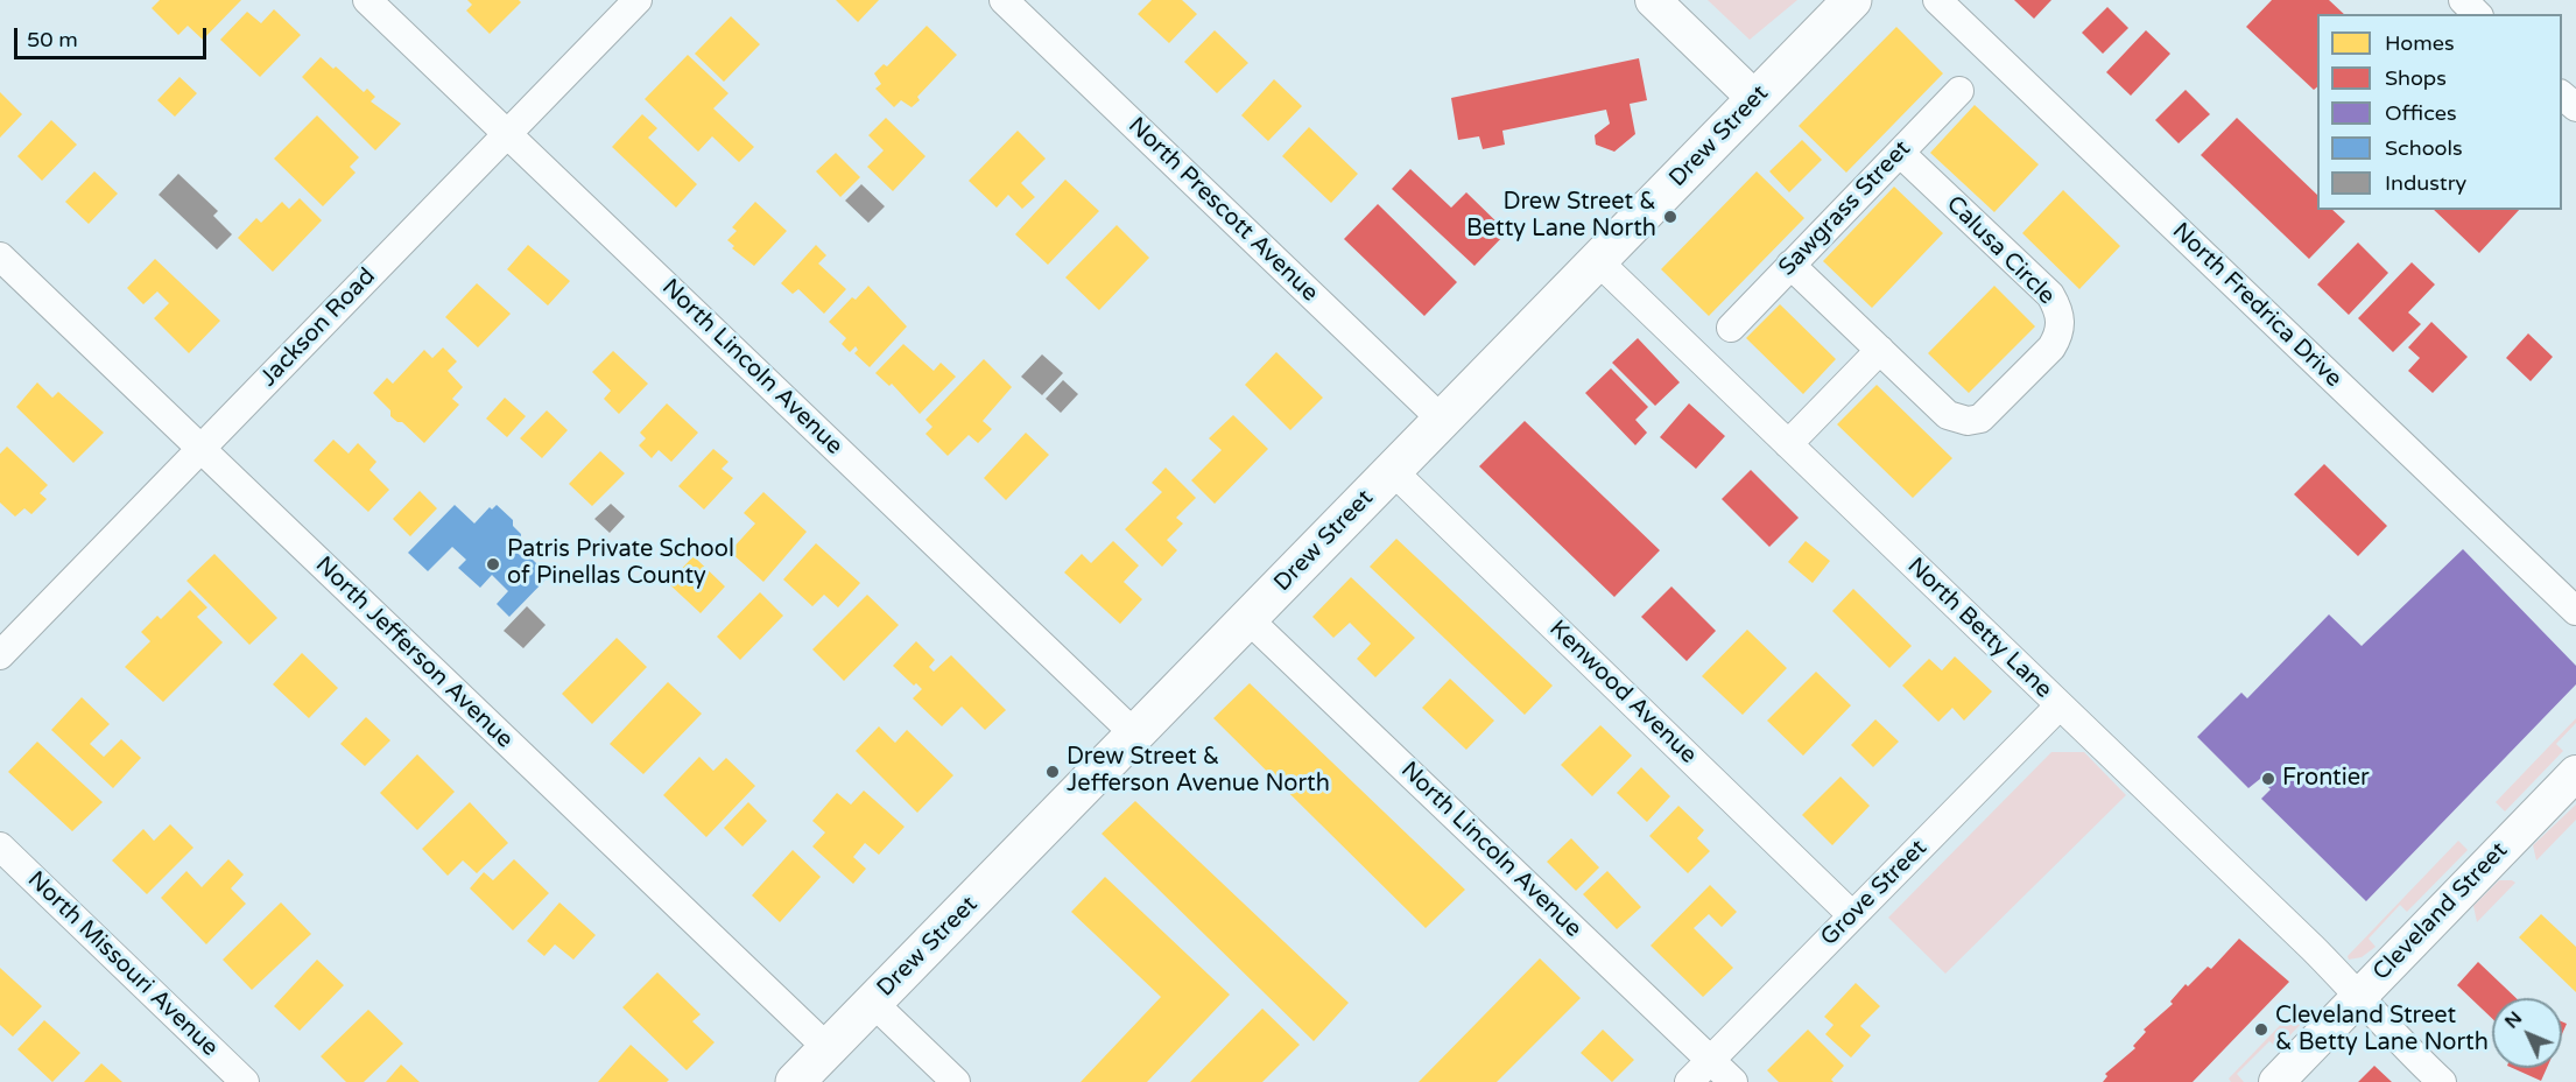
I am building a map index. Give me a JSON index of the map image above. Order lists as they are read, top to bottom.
{
  "streets": {
    "main road": ["Drew Street"],
    "street": [
      "Sawgrass Street",
      "North Prescott Avenue",
      "Calusa Circle",
      "North Fredrica Drive",
      "Jackson Road",
      "North Lincoln Avenue",
      "North Betty Lane",
      "North Jefferson Avenue",
      "Kenwood Avenue",
      "Grove Street",
      "Cleveland Street",
      "North Missouri Avenue"
    ]
  },
  "crossings": [
    ["Drew Street", "North Prescott Avenue"],
    ["Drew Street", "North Lincoln Avenue"],
    ["Drew Street", "North Betty Lane"],
    ["Drew Street", "North Jefferson Avenue"],
    ["Drew Street", "Kenwood Avenue"],
    ["Sawgrass Street", "Calusa Circle"],
    ["Jackson Road", "North Lincoln Avenue"],
    ["Jackson Road", "North Jefferson Avenue"],
    ["North Lincoln Avenue", "Grove Street"],
    ["North Betty Lane", "Grove Street"],
    ["North Betty Lane", "Cleveland Street"],
    ["Kenwood Avenue", "Grove Street"]
  ],
  "places": [
    "Drew Street & Betty Lane North",
    "Patris Private School of Pinellas County",
    "Drew Street & Jefferson Avenue North",
    "Frontier",
    "Cleveland Street & Betty Lane North"
  ],
  "legend": [
    "Homes",
    "Shops",
    "Offices",
    "Schools",
    "Industry"
  ],
  "scale_bar": "50 m",
  "north": "top left"
}
